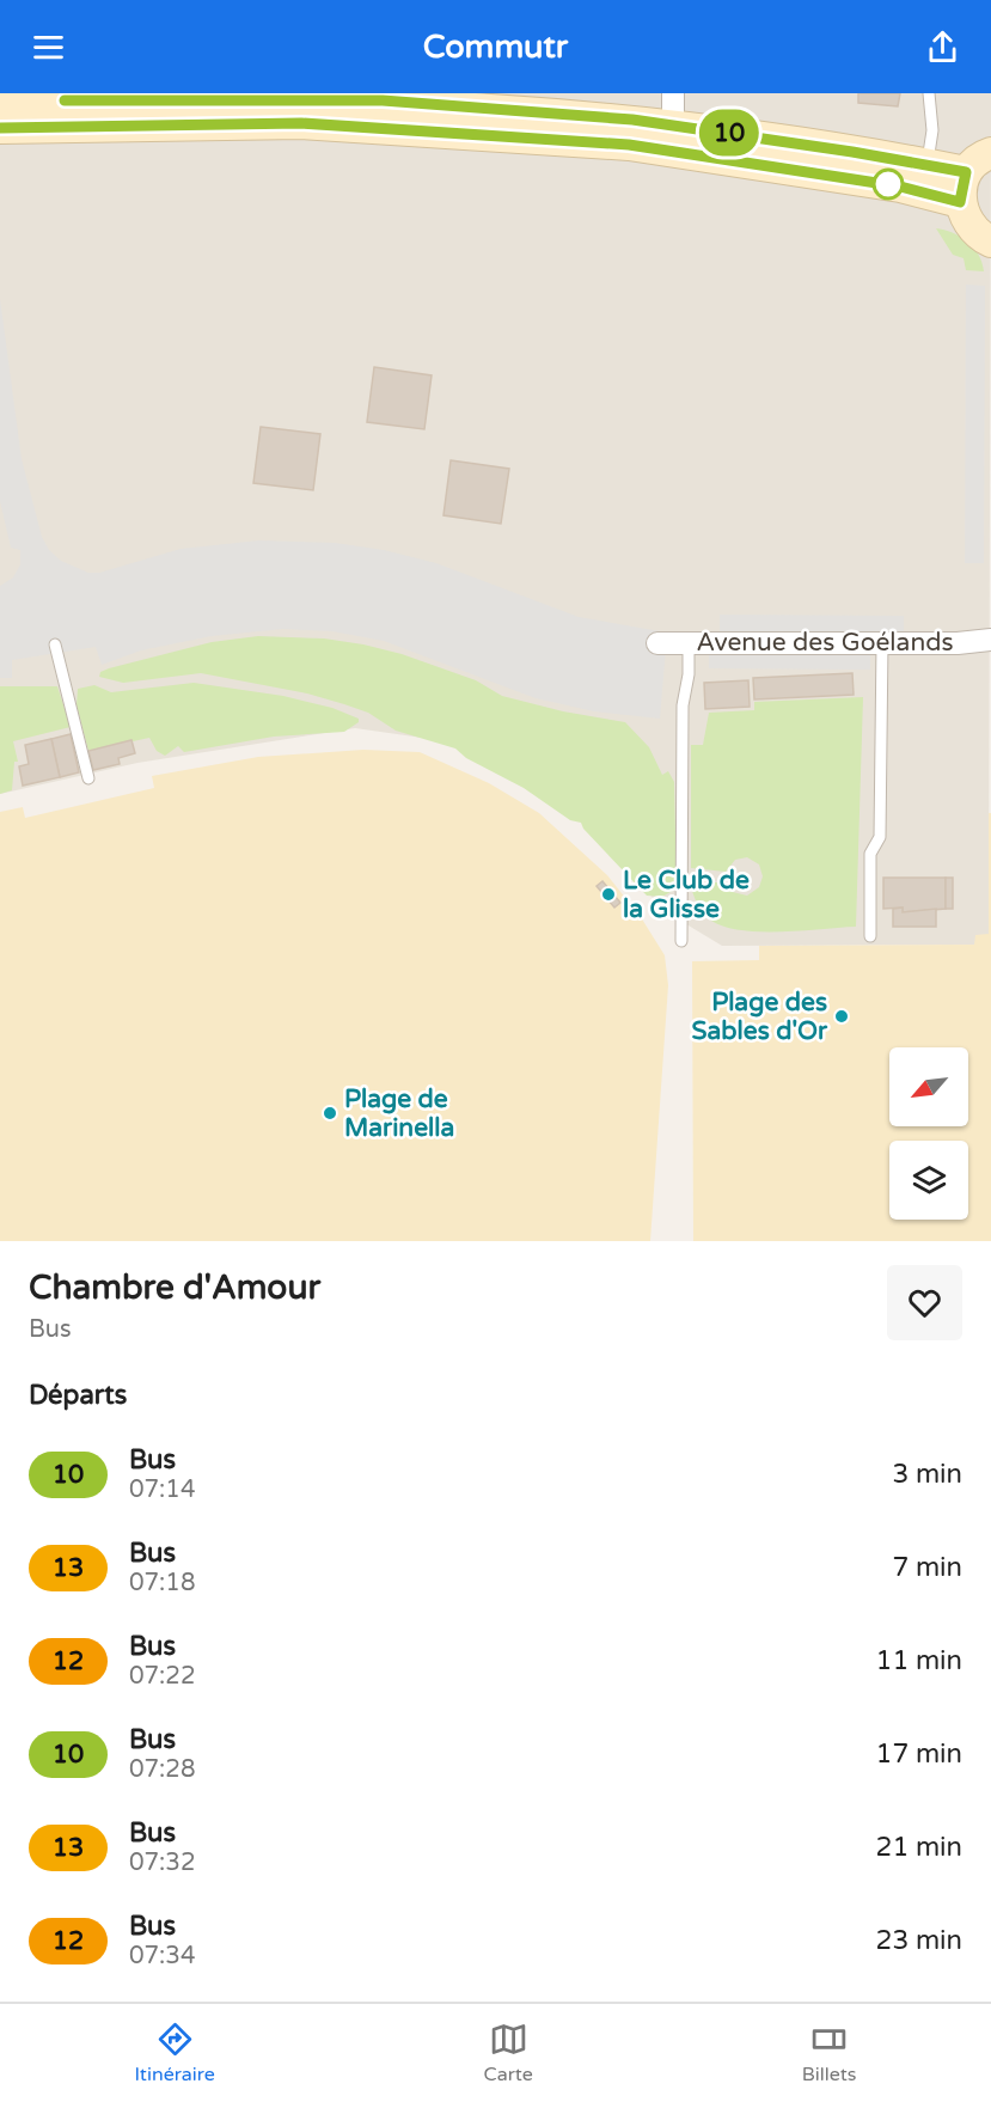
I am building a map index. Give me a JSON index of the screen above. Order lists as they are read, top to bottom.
{
  "streets": {
    "street": ["Avenue des Goélands"]
  },
  "places": ["Le Club de la Glisse", "Plage des Sables d'Or", "Plage de Marinella"],
  "lines": ["bus line 10"],
  "north": "bottom left",
  "page": {
    "header": "Commutr",
    "on_map": "10",
    "heading": [
      ["Chambre d'Amour", "Bus"],
      "Départs"
    ],
    "list": [
      {
        "mark": "10",
        "name": "Bus",
        "note": "07:14",
        "value": "3 min"
      },
      {
        "mark": "13",
        "name": "Bus",
        "note": "07:18",
        "value": "7 min"
      },
      {
        "mark": "12",
        "name": "Bus",
        "note": "07:22",
        "value": "11 min"
      },
      {
        "mark": "10",
        "name": "Bus",
        "note": "07:28",
        "value": "17 min"
      },
      {
        "mark": "13",
        "name": "Bus",
        "note": "07:32",
        "value": "21 min"
      },
      {
        "mark": "12",
        "name": "Bus",
        "note": "07:34",
        "value": "23 min"
      }
    ],
    "tabs": ["Itinéraire", "Carte", "Billets"]
  }
}
